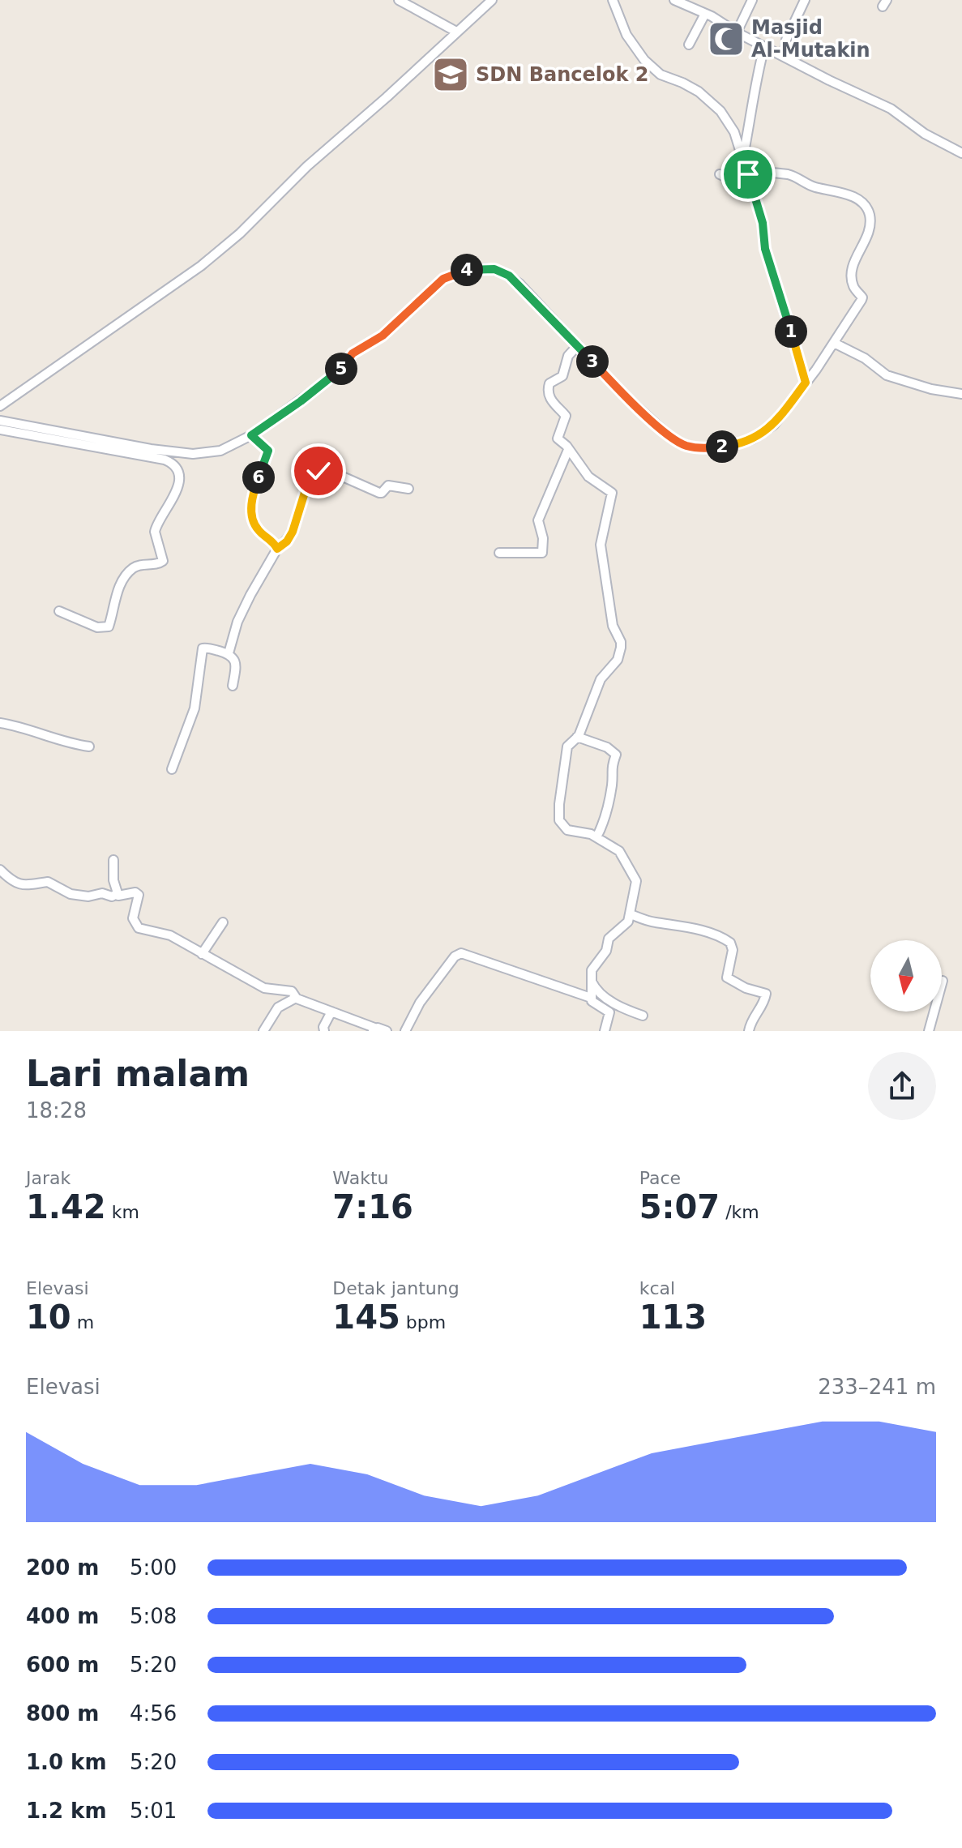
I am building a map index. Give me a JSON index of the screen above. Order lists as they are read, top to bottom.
{
  "places": {
    "mosque": ["Masjid Al-Mutakin"],
    "school or university": ["SDN Bancelok 2"]
  },
  "north": "bottom",
  "page": {
    "pins": [
      "4",
      "1",
      "3",
      "5",
      "2",
      "6"
    ],
    "heading": ["Lari malam", "18:28"],
    "stats": [
      ["Jarak", "1.42 km"],
      ["Waktu", "7:16"],
      ["Pace", "5:07 /km"],
      ["Elevasi", "10 m"],
      ["Detak jantung", "145 bpm"],
      ["kcal", "113"]
    ],
    "chart": ["Elevasi", "233–241 m"],
    "list": [
      {
        "name": "200 m",
        "note": "5:00"
      },
      {
        "name": "400 m",
        "note": "5:08"
      },
      {
        "name": "600 m",
        "note": "5:20"
      },
      {
        "name": "800 m",
        "note": "4:56"
      },
      {
        "name": "1.0 km",
        "note": "5:20"
      },
      {
        "name": "1.2 km",
        "note": "5:01"
      }
    ]
  }
}
